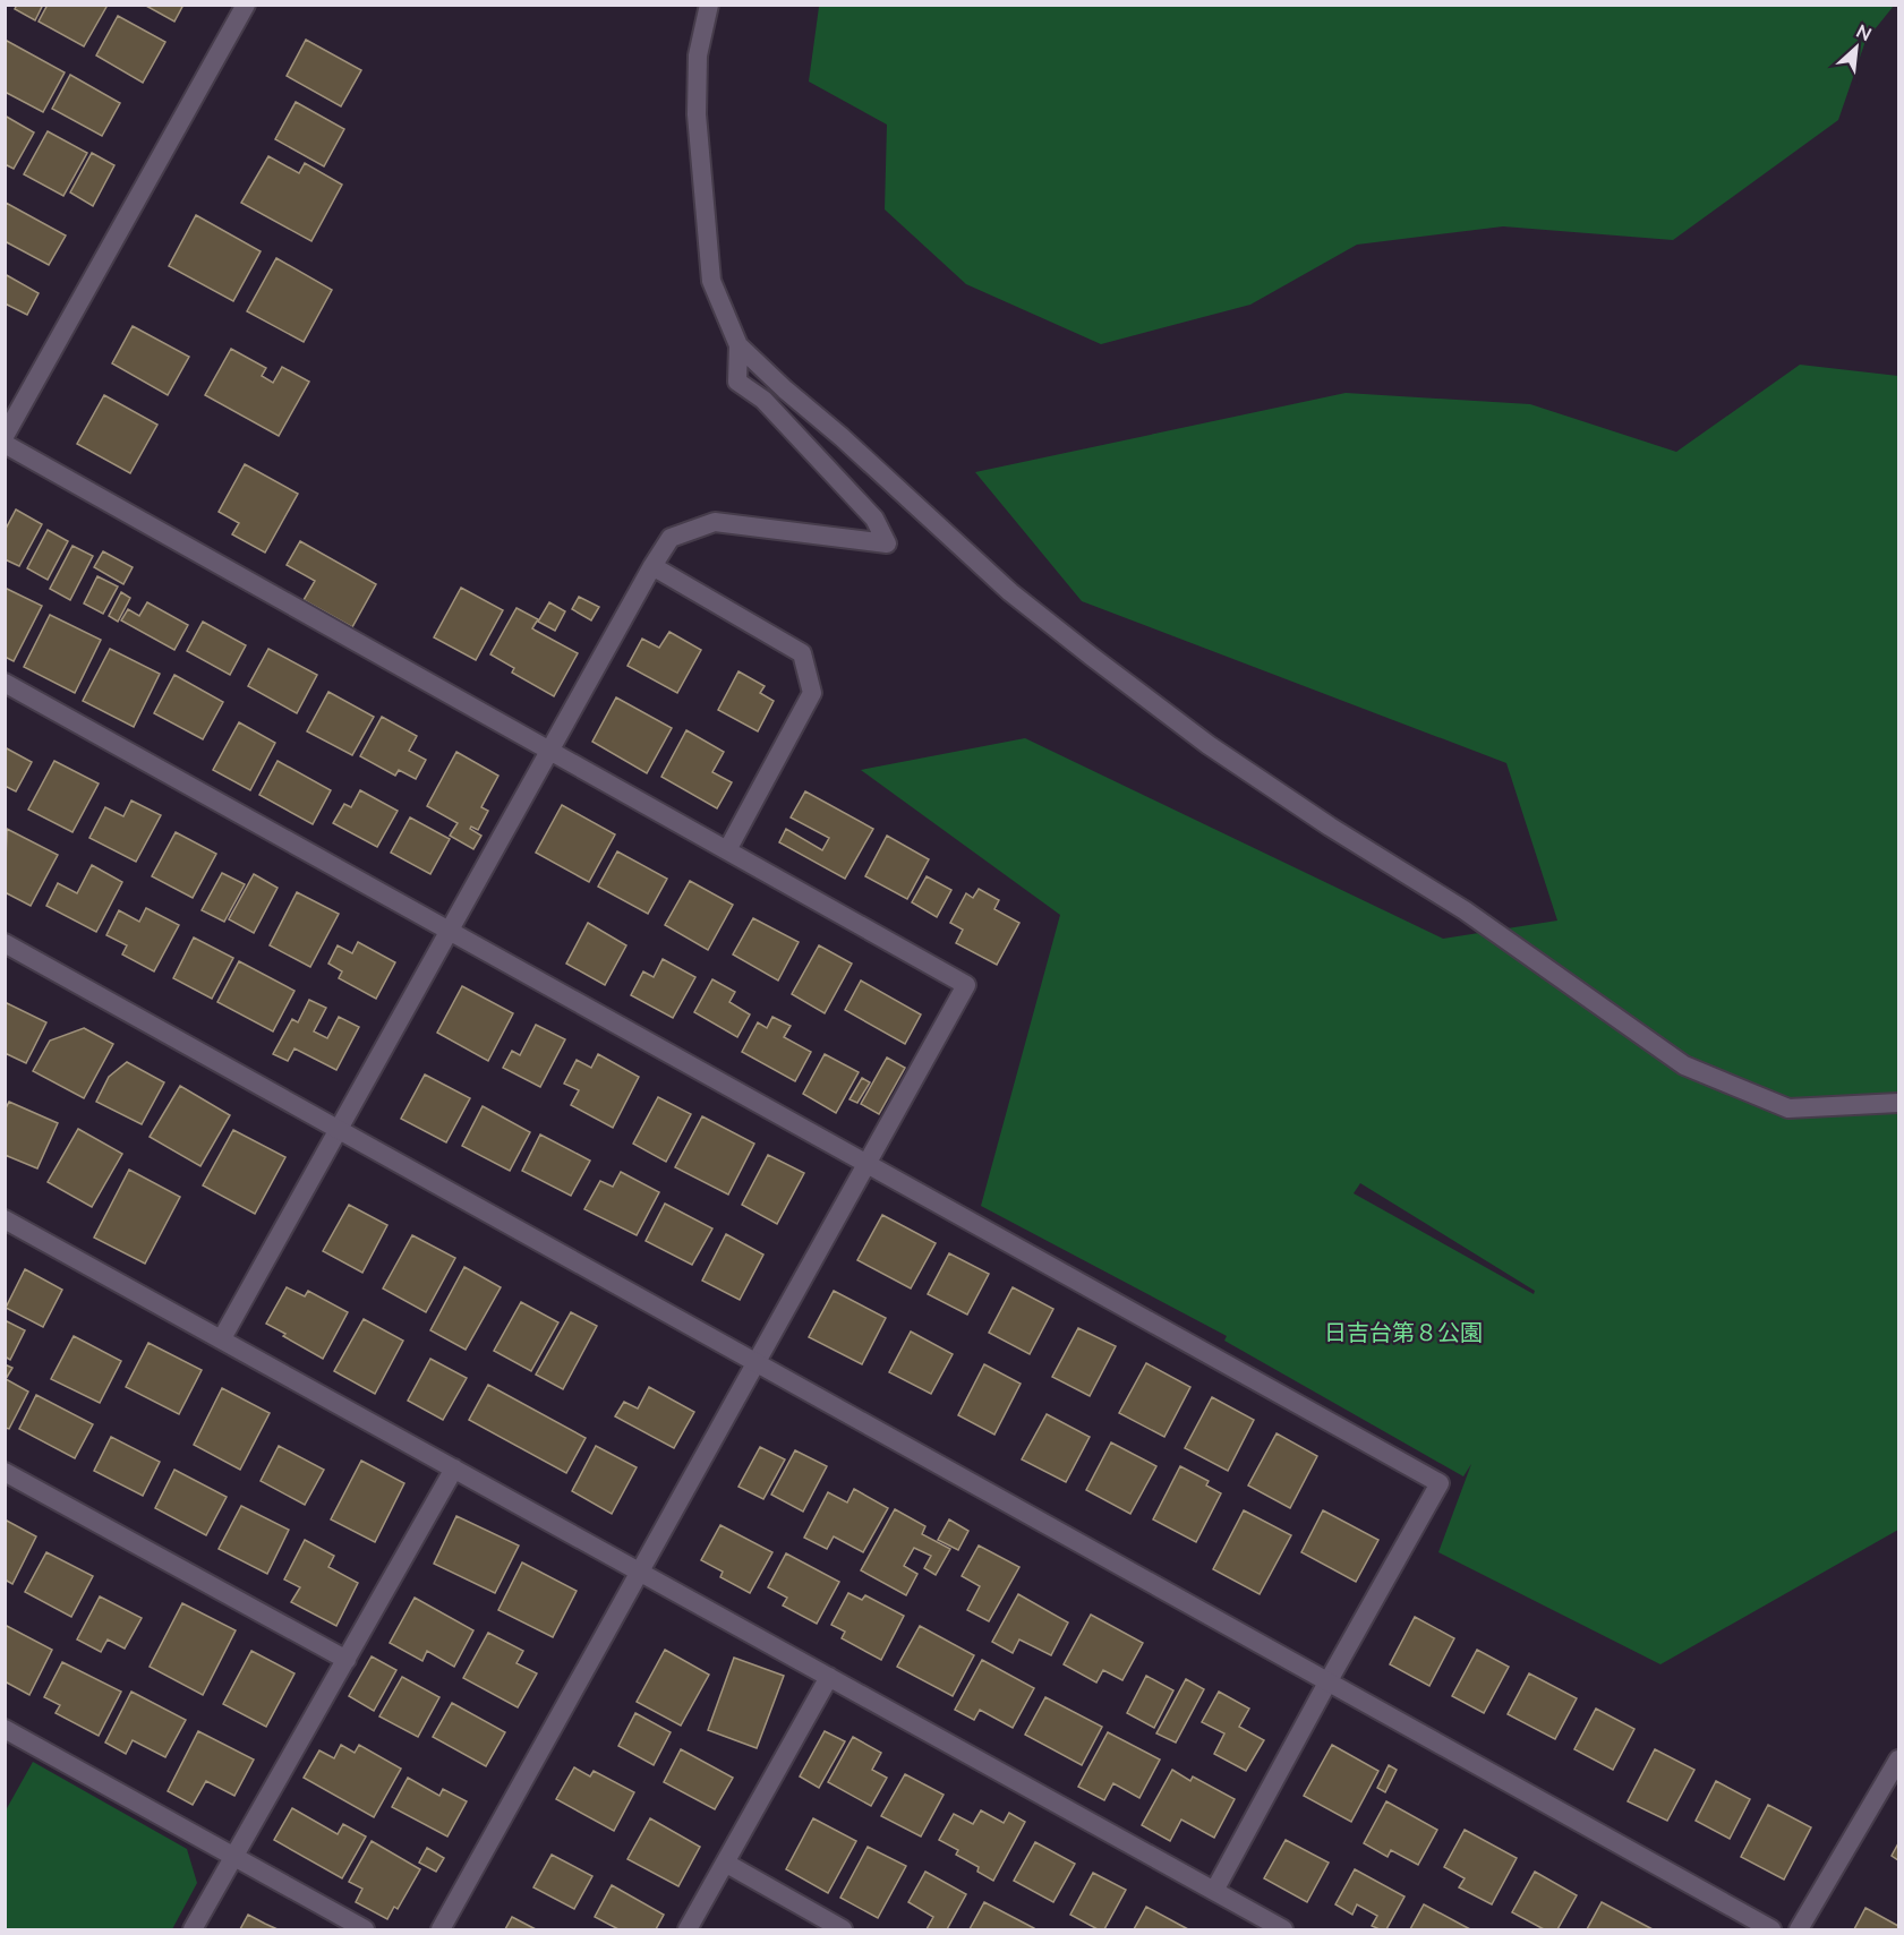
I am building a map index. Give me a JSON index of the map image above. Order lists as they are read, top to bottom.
{
  "parks": ["日吉台第８公園"],
  "north": "top right"
}
